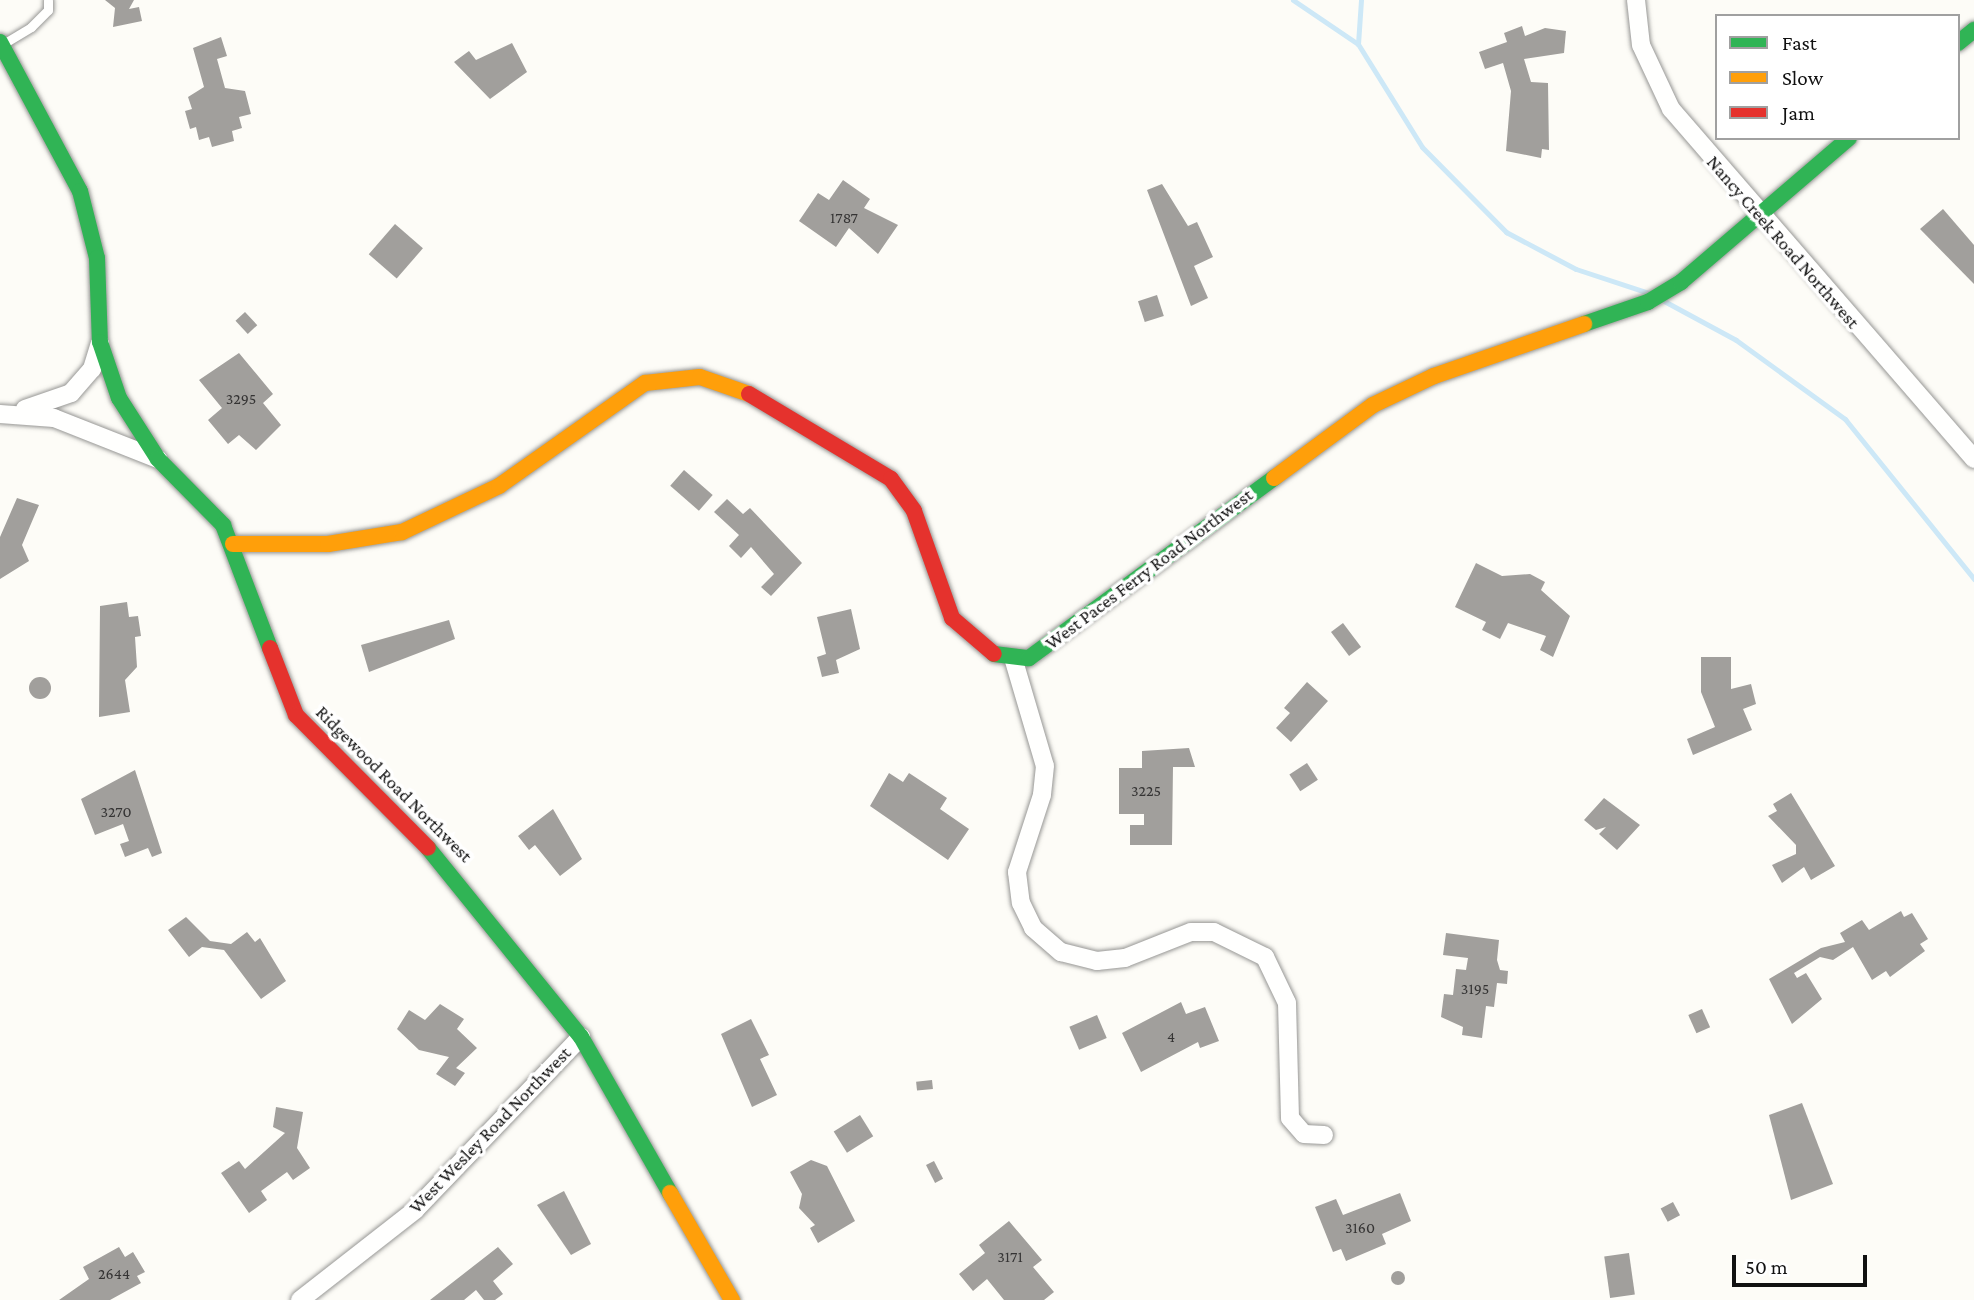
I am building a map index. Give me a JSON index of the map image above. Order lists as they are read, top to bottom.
{
  "streets": {
    "street": [
      "Nancy Creek Road Northwest",
      "West Paces Ferry Road Northwest",
      "Ridgewood Road Northwest",
      "West Wesley Road Northwest"
    ]
  },
  "crossings": [
    ["Nancy Creek Road Northwest", "West Paces Ferry Road Northwest"],
    ["Ridgewood Road Northwest", "West Wesley Road Northwest"]
  ],
  "house_numbers": [
    "1787",
    "3295",
    "3225",
    "3270",
    "3195",
    "4",
    "3160",
    "3171",
    "2644"
  ],
  "legend": ["Fast", "Slow", "Jam"],
  "scale_bar": "50 m"
}
